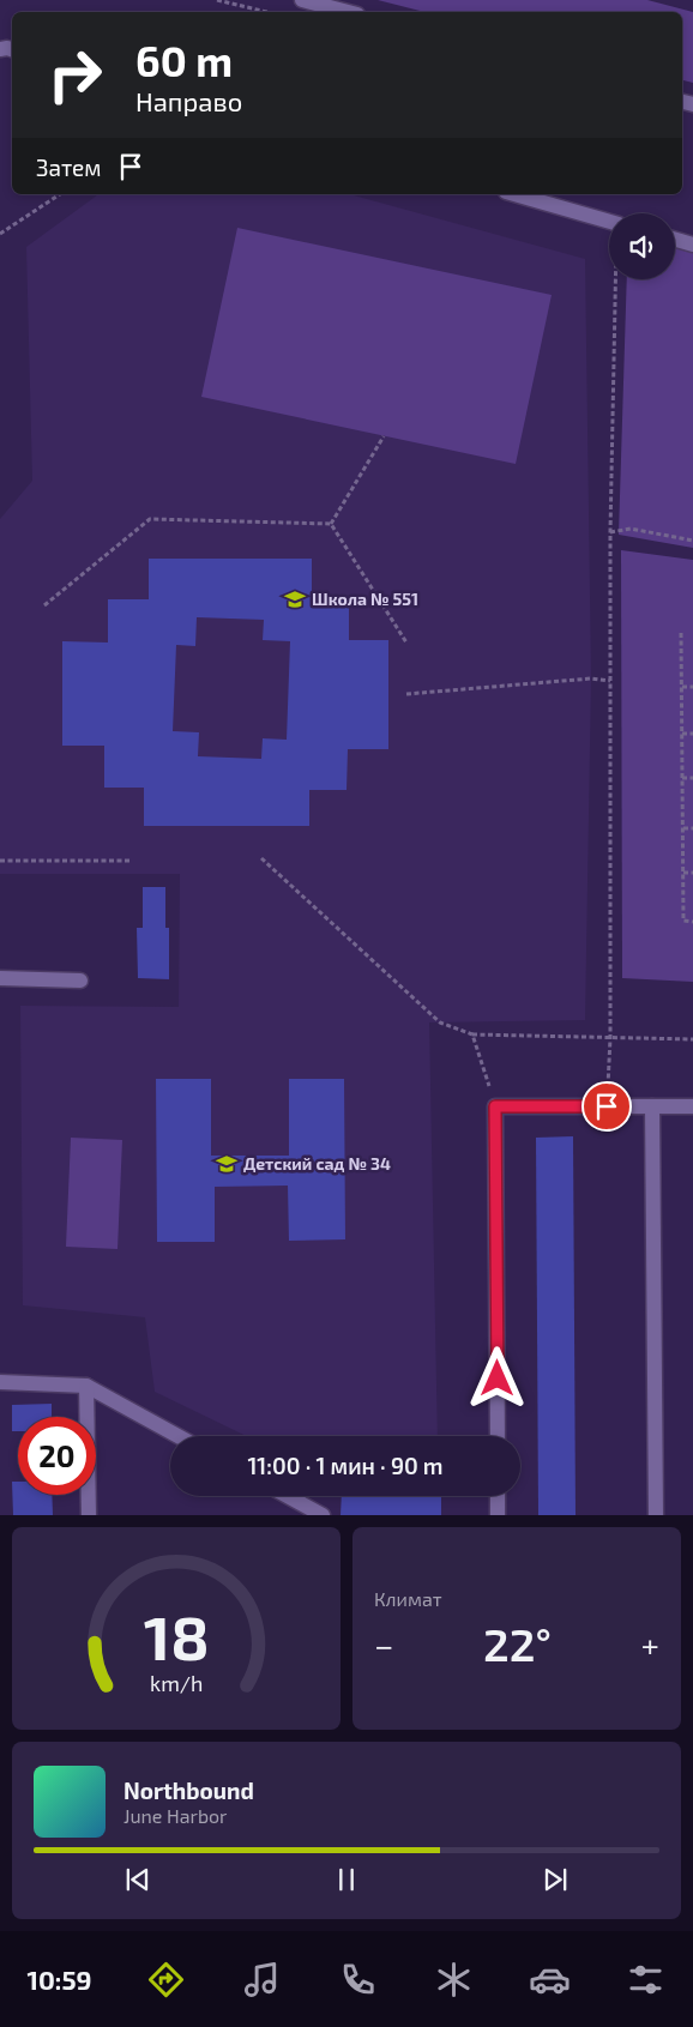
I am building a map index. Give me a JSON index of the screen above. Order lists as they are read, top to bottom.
{
  "places": {
    "school or university": ["Школа № 551", "Детский сад № 34"]
  },
  "page": {
    "turn": ["60 m", "Направо"],
    "then": "Затем",
    "limit": "20",
    "trip": "11:00 · 1 мин · 90 m",
    "tile": "Климат",
    "heat": ["−", "22°", "+"],
    "song": ["Northbound", "June Harbor"],
    "tabs": "10:59",
    "gauge": ["18", "km/h"]
  }
}
